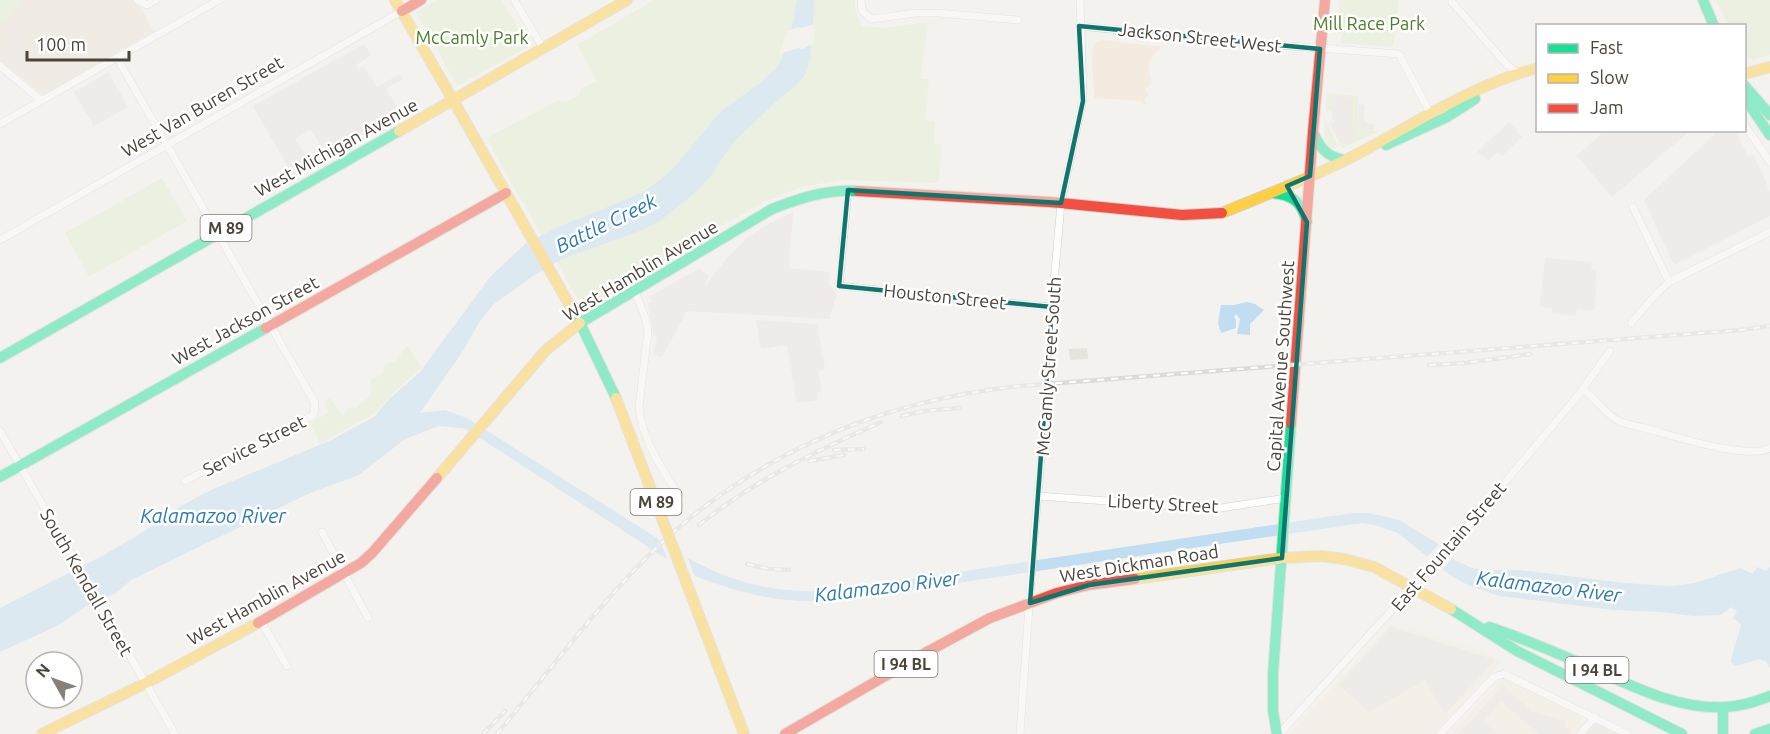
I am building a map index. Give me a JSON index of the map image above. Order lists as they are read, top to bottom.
{
  "streets": {
    "main road": [
      "West Van Buren Street",
      "West Michigan Avenue",
      "M 89",
      "West Hamblin Avenue",
      "West Jackson Street",
      "Capital Avenue Southwest",
      "West Dickman Road",
      "I 94 BL"
    ],
    "street": [
      "Jackson Street West",
      "Houston Street",
      "McCamly Street South",
      "Service Street",
      "Liberty Street",
      "East Fountain Street",
      "South Kendall Street"
    ]
  },
  "crossings": [
    ["Jackson Street West", "McCamly Street South"],
    ["Jackson Street West", "Capital Avenue Southwest"],
    ["West Michigan Avenue", "M 89"],
    ["M 89", "West Hamblin Avenue"],
    ["M 89", "West Jackson Street"],
    ["West Hamblin Avenue", "Houston Street"],
    ["West Hamblin Avenue", "McCamly Street South"],
    ["West Hamblin Avenue", "Capital Avenue Southwest"],
    ["West Hamblin Avenue", "South Kendall Street"],
    ["Houston Street", "McCamly Street South"],
    ["West Jackson Street", "Service Street"],
    ["West Jackson Street", "South Kendall Street"],
    ["McCamly Street South", "Liberty Street"],
    ["McCamly Street South", "West Dickman Road"],
    ["Capital Avenue Southwest", "Liberty Street"],
    ["Capital Avenue Southwest", "East Fountain Street"],
    ["Capital Avenue Southwest", "West Dickman Road"],
    ["Capital Avenue Southwest", "I 94 BL"],
    ["East Fountain Street", "I 94 BL"],
    ["West Dickman Road", "I 94 BL"]
  ],
  "water": ["Battle Creek", "Kalamazoo River"],
  "parks": ["Mill Race Park", "McCamly Park"],
  "legend": ["Fast", "Slow", "Jam"],
  "scale_bar": "100 m",
  "north": "top left"
}
